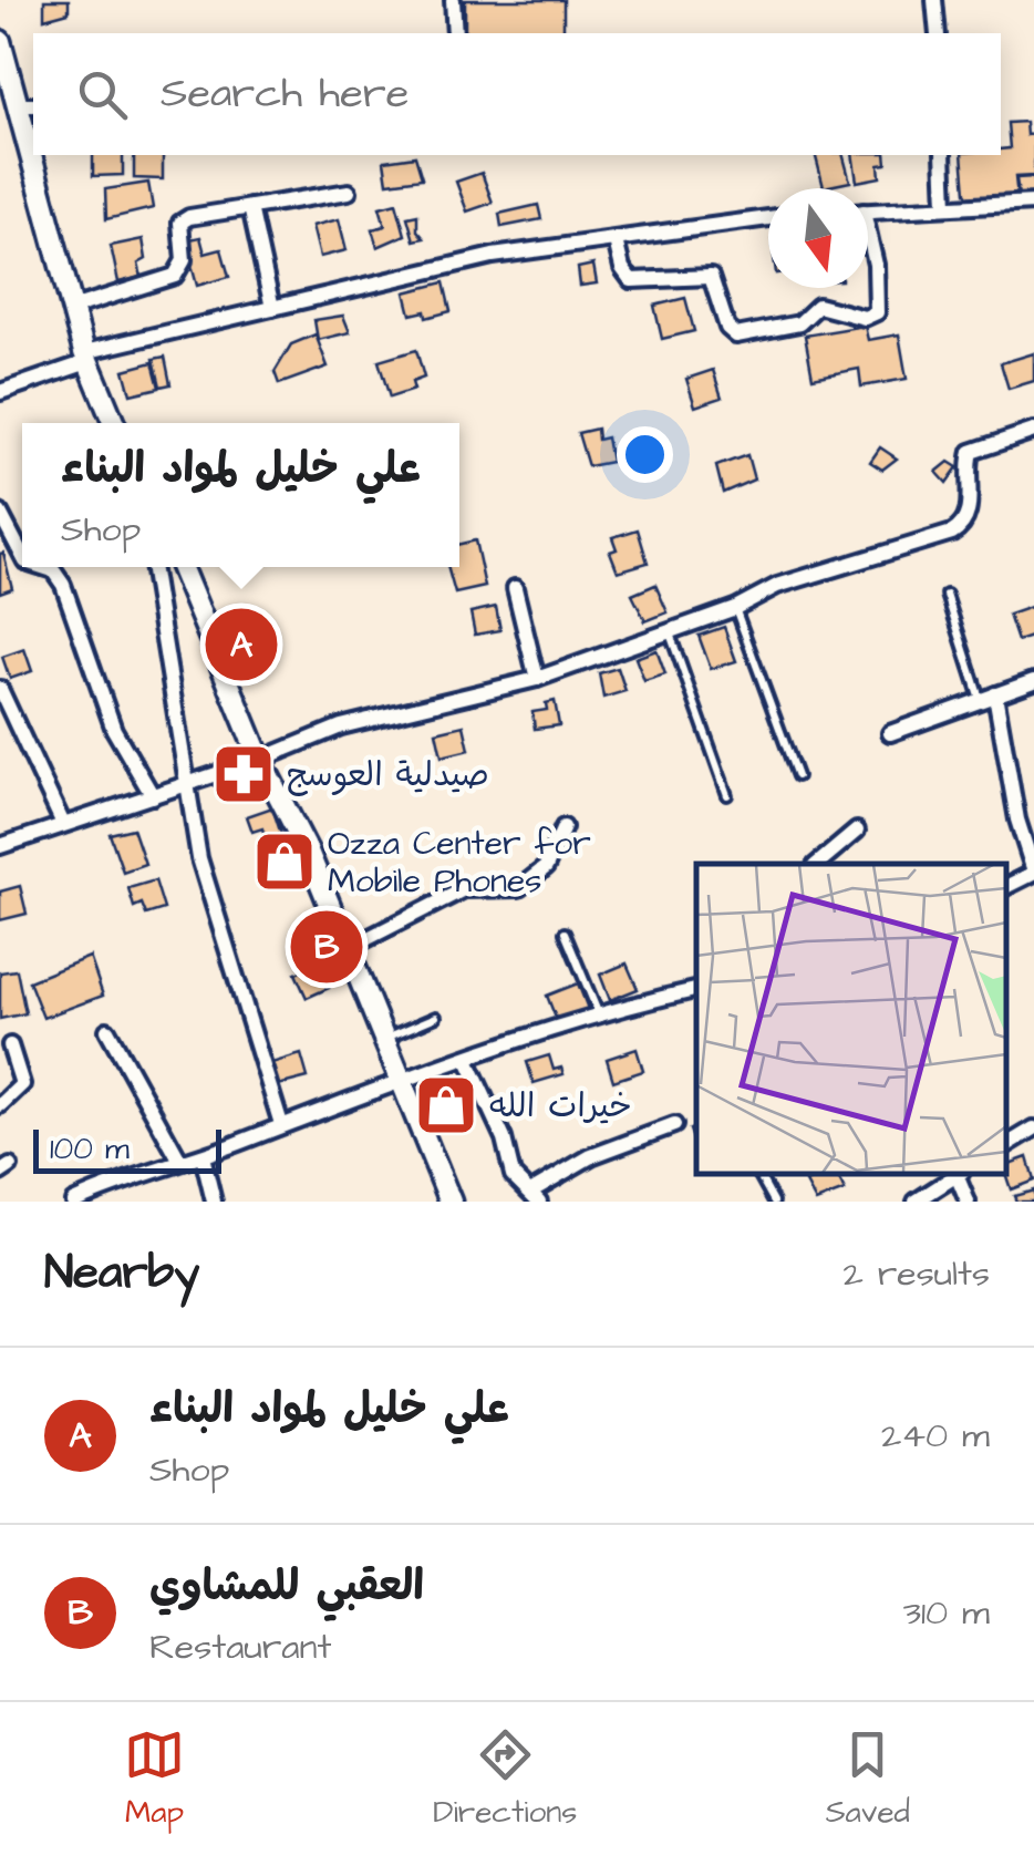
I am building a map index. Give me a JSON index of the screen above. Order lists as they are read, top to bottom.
{
  "places": {
    "pharmacy": ["صيدلية العوسج"],
    "shop": ["Ozza Center for Mobile Phones", "خيرات الله"]
  },
  "scale_bar": "100 m",
  "north": "bottom",
  "page": {
    "search": "Search here",
    "popup": ["علي خليل لمواد البناء", "Shop"],
    "pins": ["A", "B"],
    "scale": "100 m",
    "heading": ["Nearby", "2 results"],
    "list": [
      {
        "mark": "A",
        "name": "علي خليل لمواد البناء",
        "note": "Shop",
        "value": "240 m"
      },
      {
        "mark": "B",
        "name": "العقبي للمشاوي",
        "note": "Restaurant",
        "value": "310 m"
      }
    ],
    "nav": ["Map", "Directions", "Saved"]
  }
}
